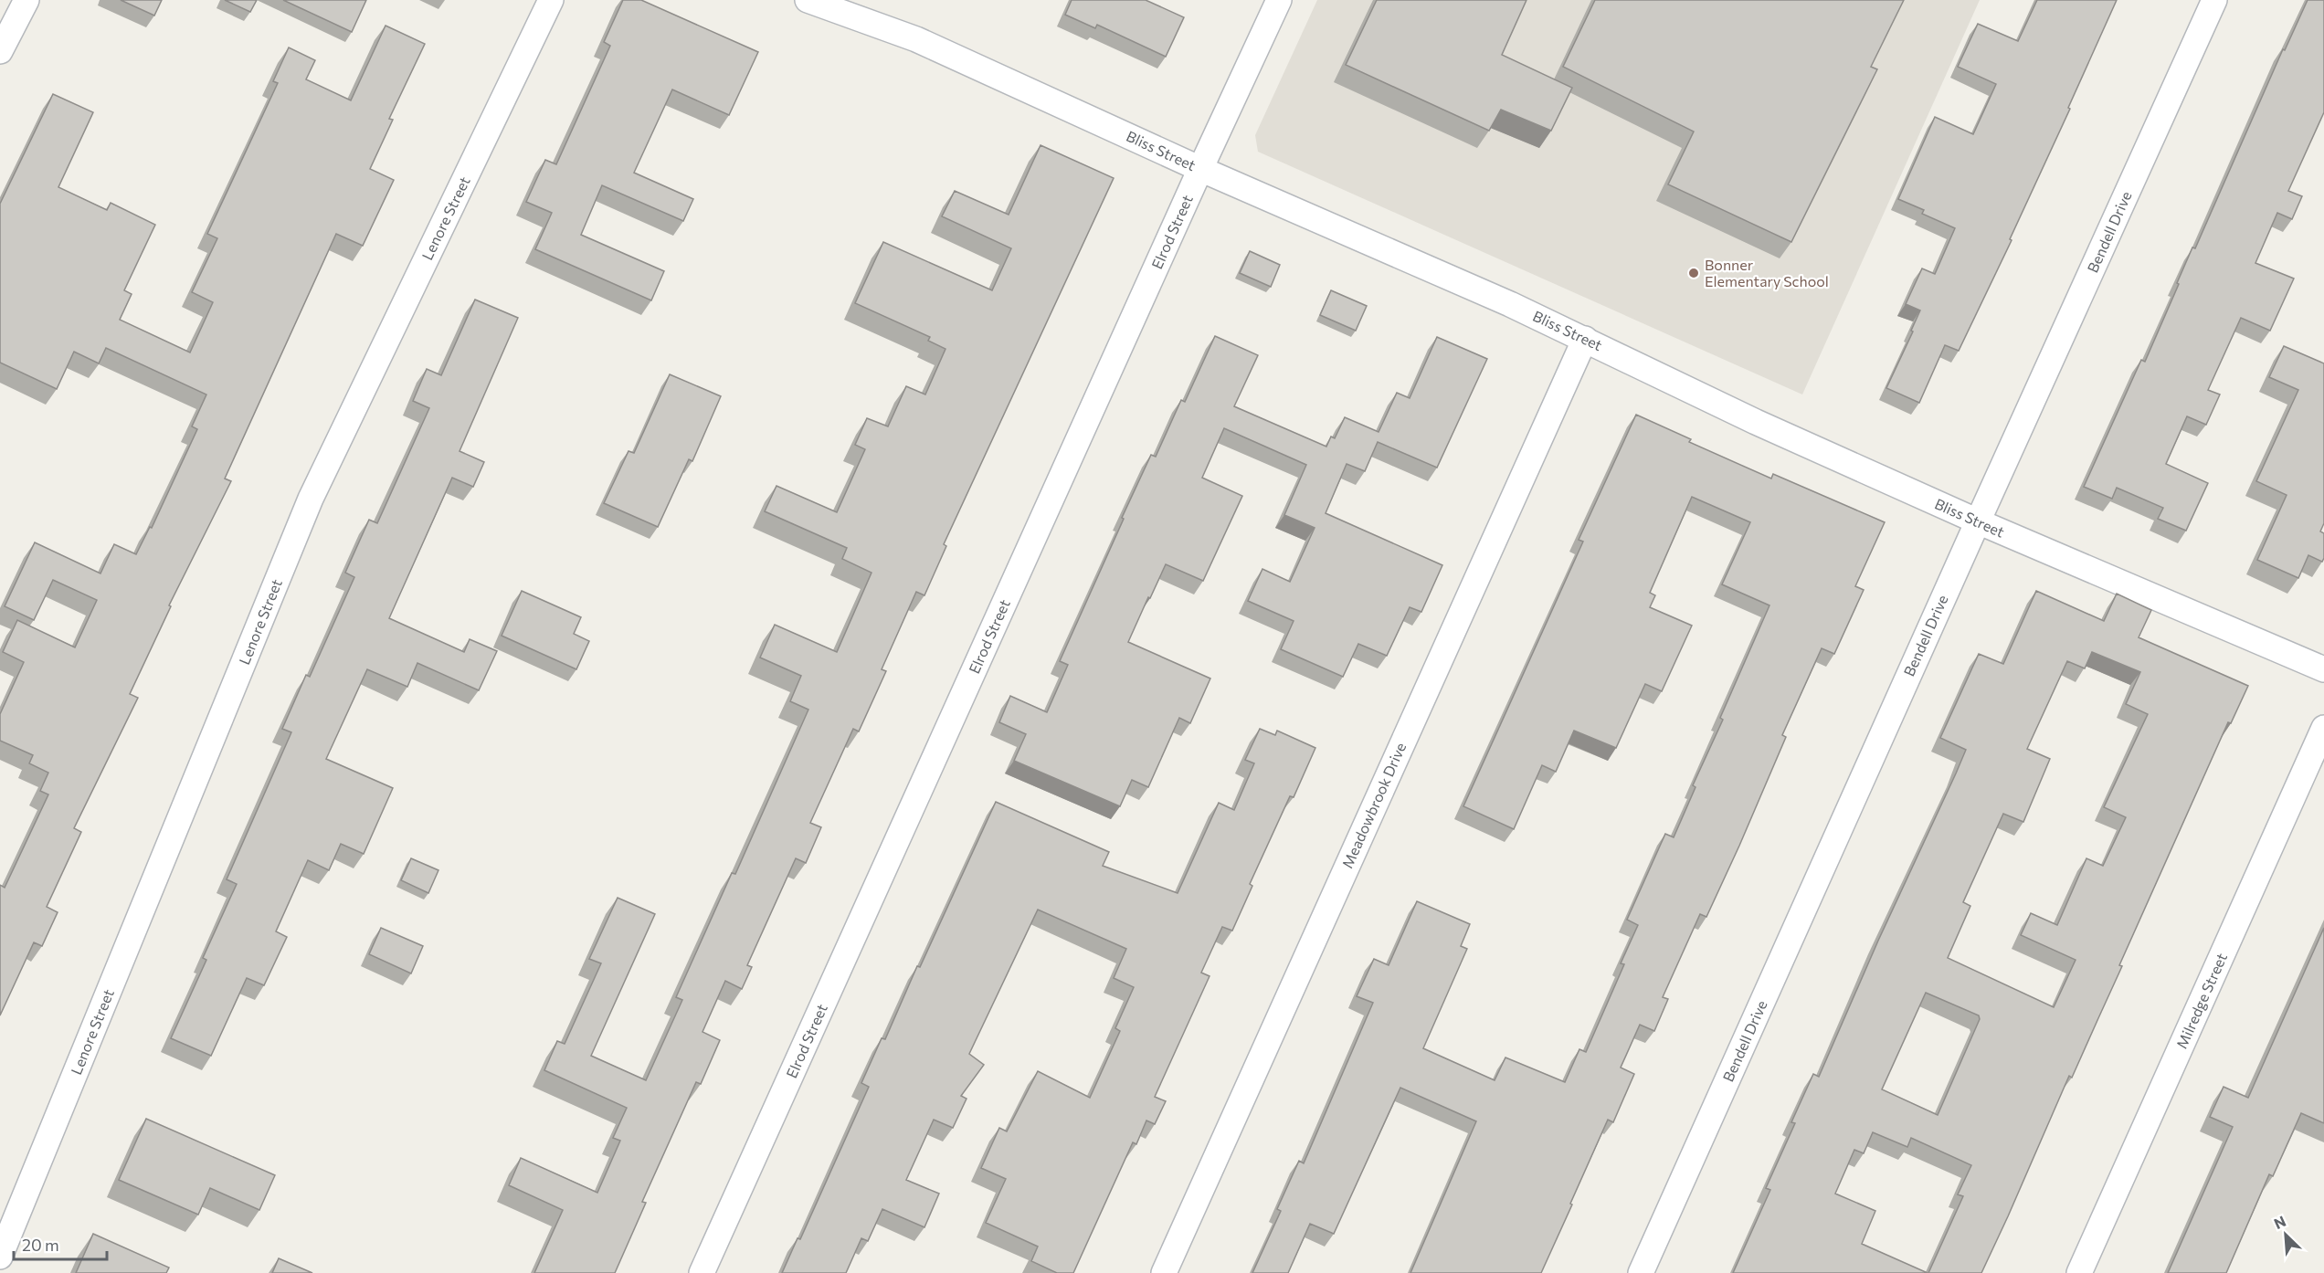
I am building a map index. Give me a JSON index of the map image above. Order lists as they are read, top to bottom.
{
  "streets": {
    "street": [
      "Bliss Street",
      "Lenore Street",
      "Elrod Street",
      "Bendell Drive",
      "Meadowbrook Drive",
      "Milredge Street"
    ]
  },
  "crossings": [
    ["Bliss Street", "Elrod Street"],
    ["Bliss Street", "Bendell Drive"],
    ["Bliss Street", "Meadowbrook Drive"]
  ],
  "places": ["Bonner Elementary School"],
  "scale_bar": "20 m",
  "north": "top left"
}
